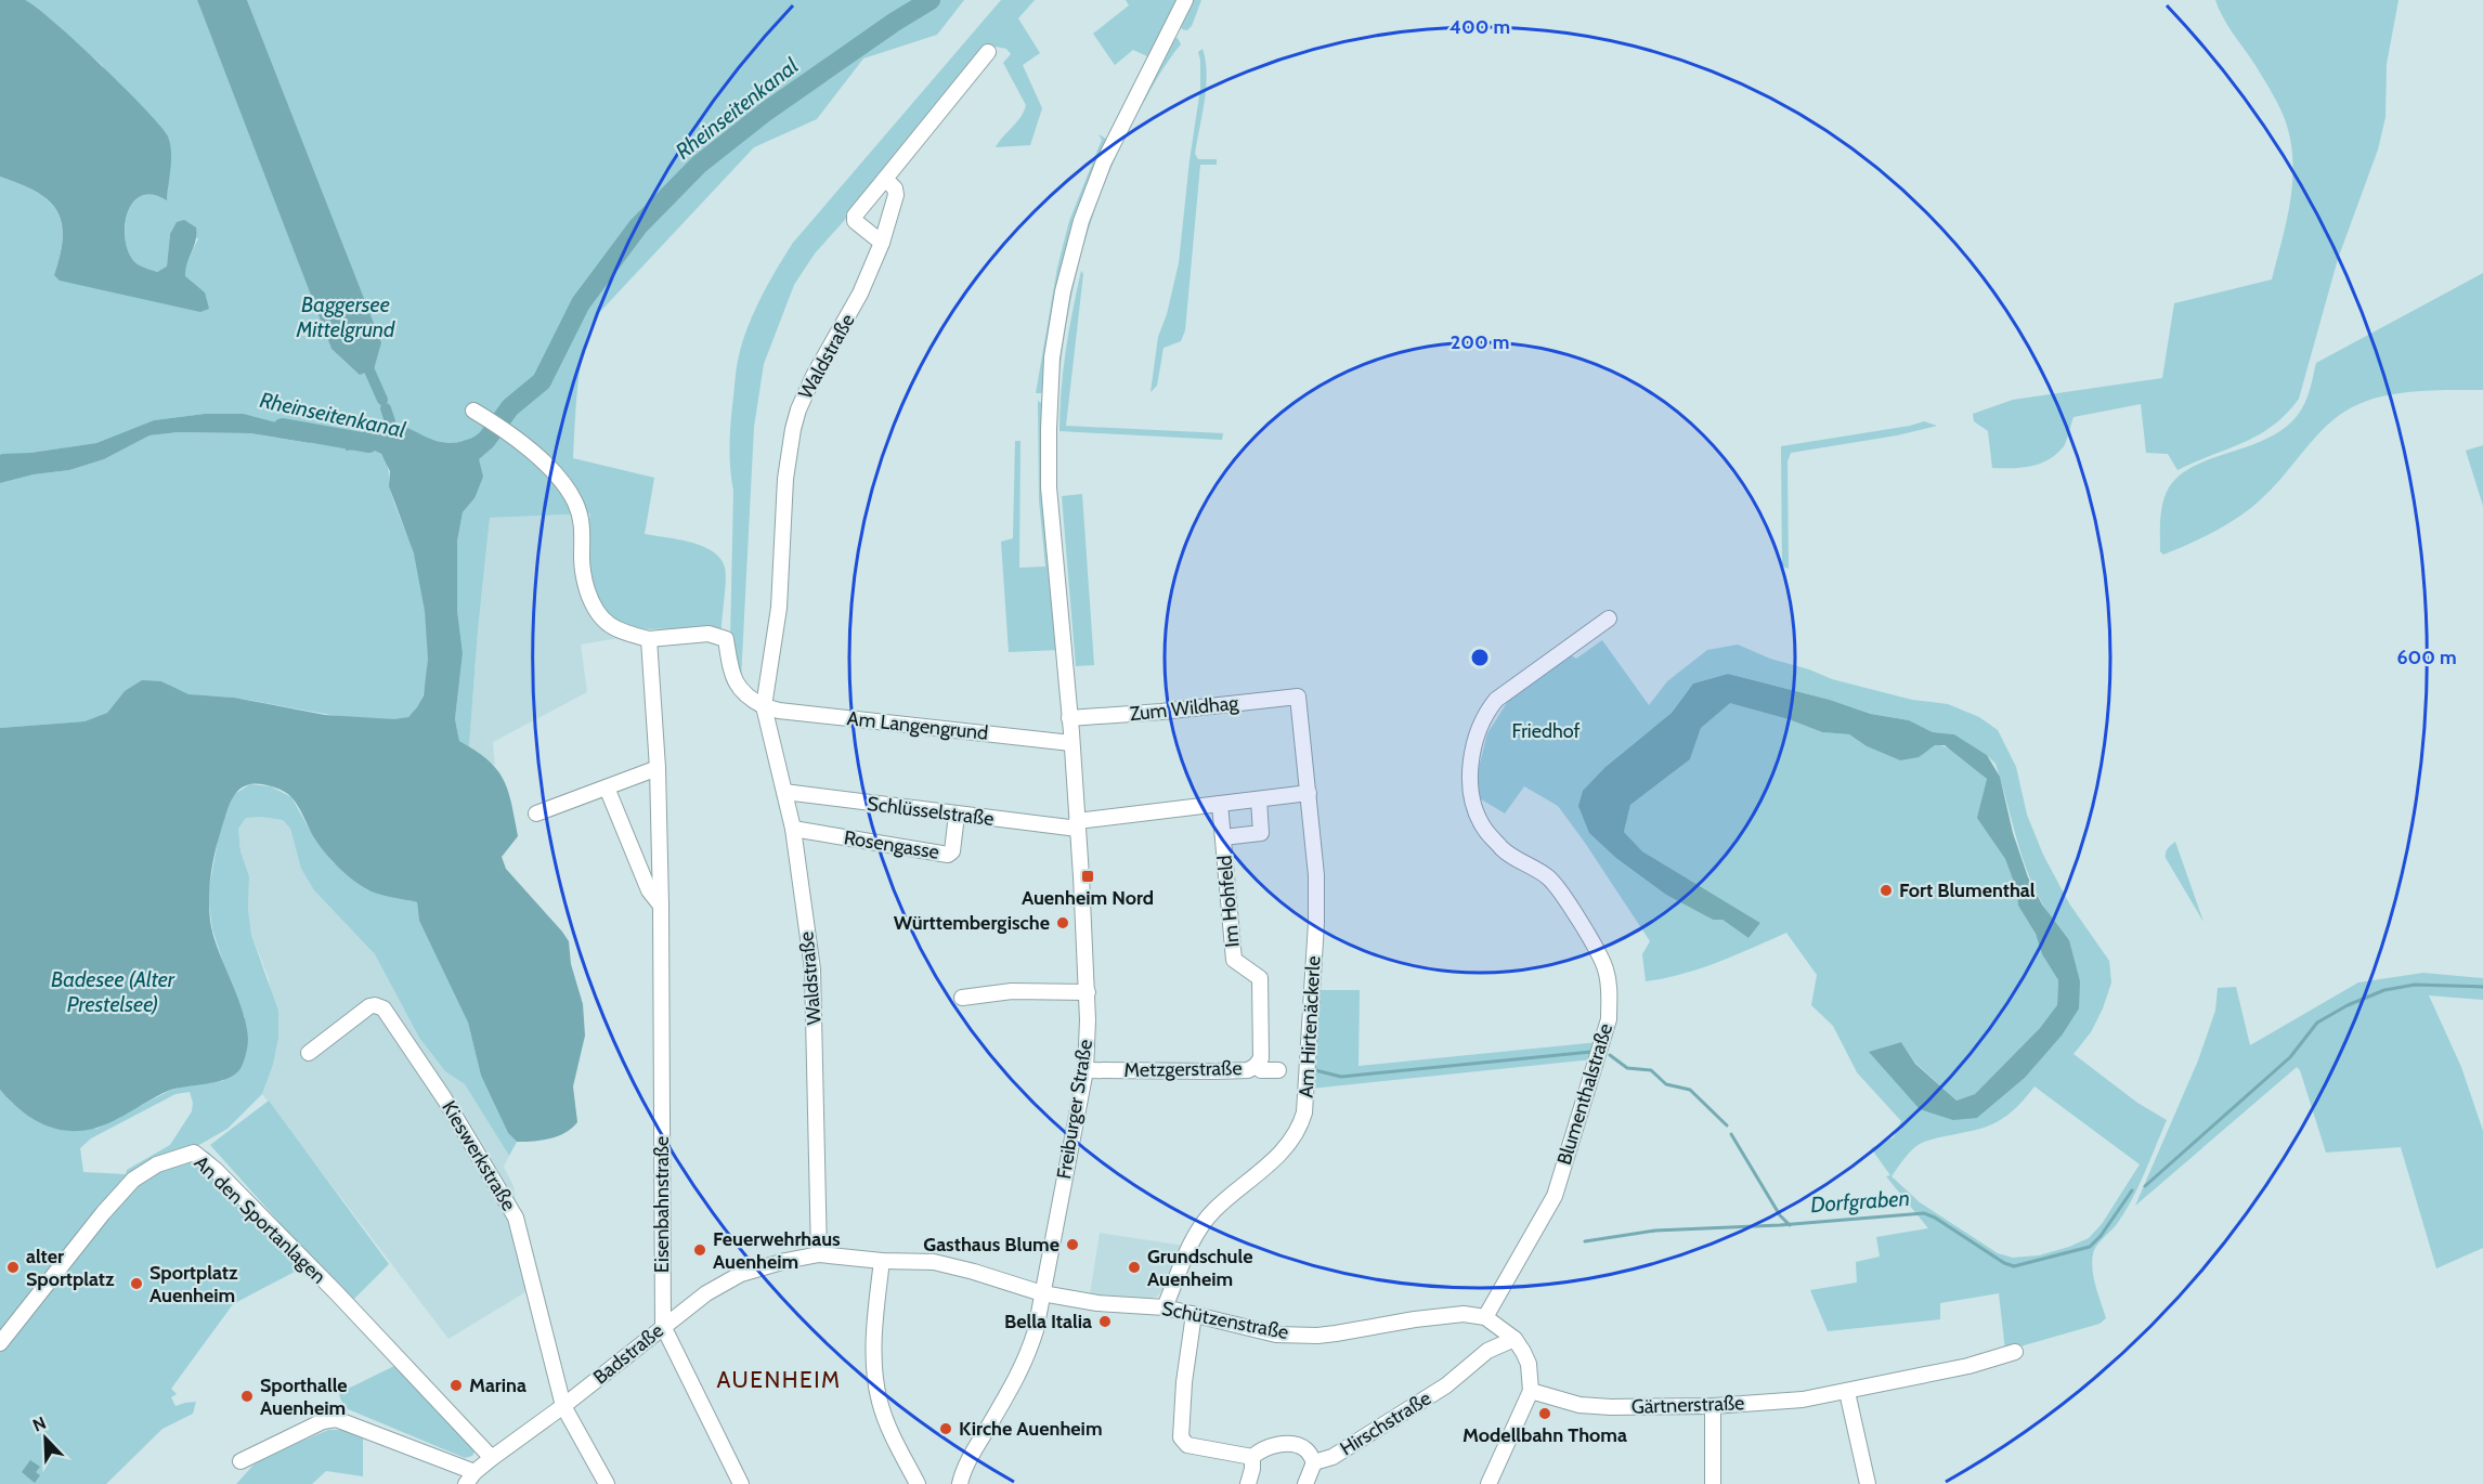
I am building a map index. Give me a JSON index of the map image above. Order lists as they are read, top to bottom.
{
  "streets": {
    "street": [
      "Waldstraße",
      "Zum Wildhag",
      "Am Langengrund",
      "Schlüsselstraße",
      "Rosengasse",
      "Im Hohfeld",
      "Am Hirtenäckerle",
      "Metzgerstraße",
      "Blumenthalstraße",
      "Freiburger Straße",
      "Kieswerkstraße",
      "Eisenbahnstraße",
      "An den Sportanlagen",
      "Schützenstraße",
      "Badstraße",
      "Gärtnerstraße",
      "Hirschstraße"
    ]
  },
  "crossings": [
    ["Waldstraße", "Am Langengrund"],
    ["Waldstraße", "Schlüsselstraße"],
    ["Waldstraße", "Rosengasse"],
    ["Waldstraße", "Badstraße"],
    ["Zum Wildhag", "Am Hirtenäckerle"],
    ["Zum Wildhag", "Freiburger Straße"],
    ["Am Langengrund", "Freiburger Straße"],
    ["Schlüsselstraße", "Rosengasse"],
    ["Schlüsselstraße", "Freiburger Straße"],
    ["Im Hohfeld", "Metzgerstraße"],
    ["Am Hirtenäckerle", "Schützenstraße"],
    ["Metzgerstraße", "Freiburger Straße"],
    ["Blumenthalstraße", "Schützenstraße"],
    ["Freiburger Straße", "Schützenstraße"],
    ["Freiburger Straße", "Badstraße"],
    ["Kieswerkstraße", "Badstraße"],
    ["Eisenbahnstraße", "Badstraße"],
    ["An den Sportanlagen", "Badstraße"],
    ["Schützenstraße", "Badstraße"]
  ],
  "districts": ["AUENHEIM"],
  "water": [
    "Rheinseitenkanal",
    "Baggersee Mittelgrund",
    "Badesee (Alter Prestelsee)",
    "Dorfgraben"
  ],
  "parks": ["Friedhof"],
  "places": {
    "transit": ["Auenheim Nord"],
    "other": [
      "Fort Blumenthal",
      "Württembergische",
      "Gasthaus Blume",
      "Feuerwehrhaus Auenheim",
      "alter Sportplatz",
      "Grundschule Auenheim",
      "Sportplatz Auenheim",
      "Bella Italia",
      "Marina",
      "Sporthalle Auenheim",
      "Modellbahn Thoma",
      "Kirche Auenheim"
    ]
  },
  "north": "top left",
  "rings": ["400 m", "200 m", "600 m"]
}
